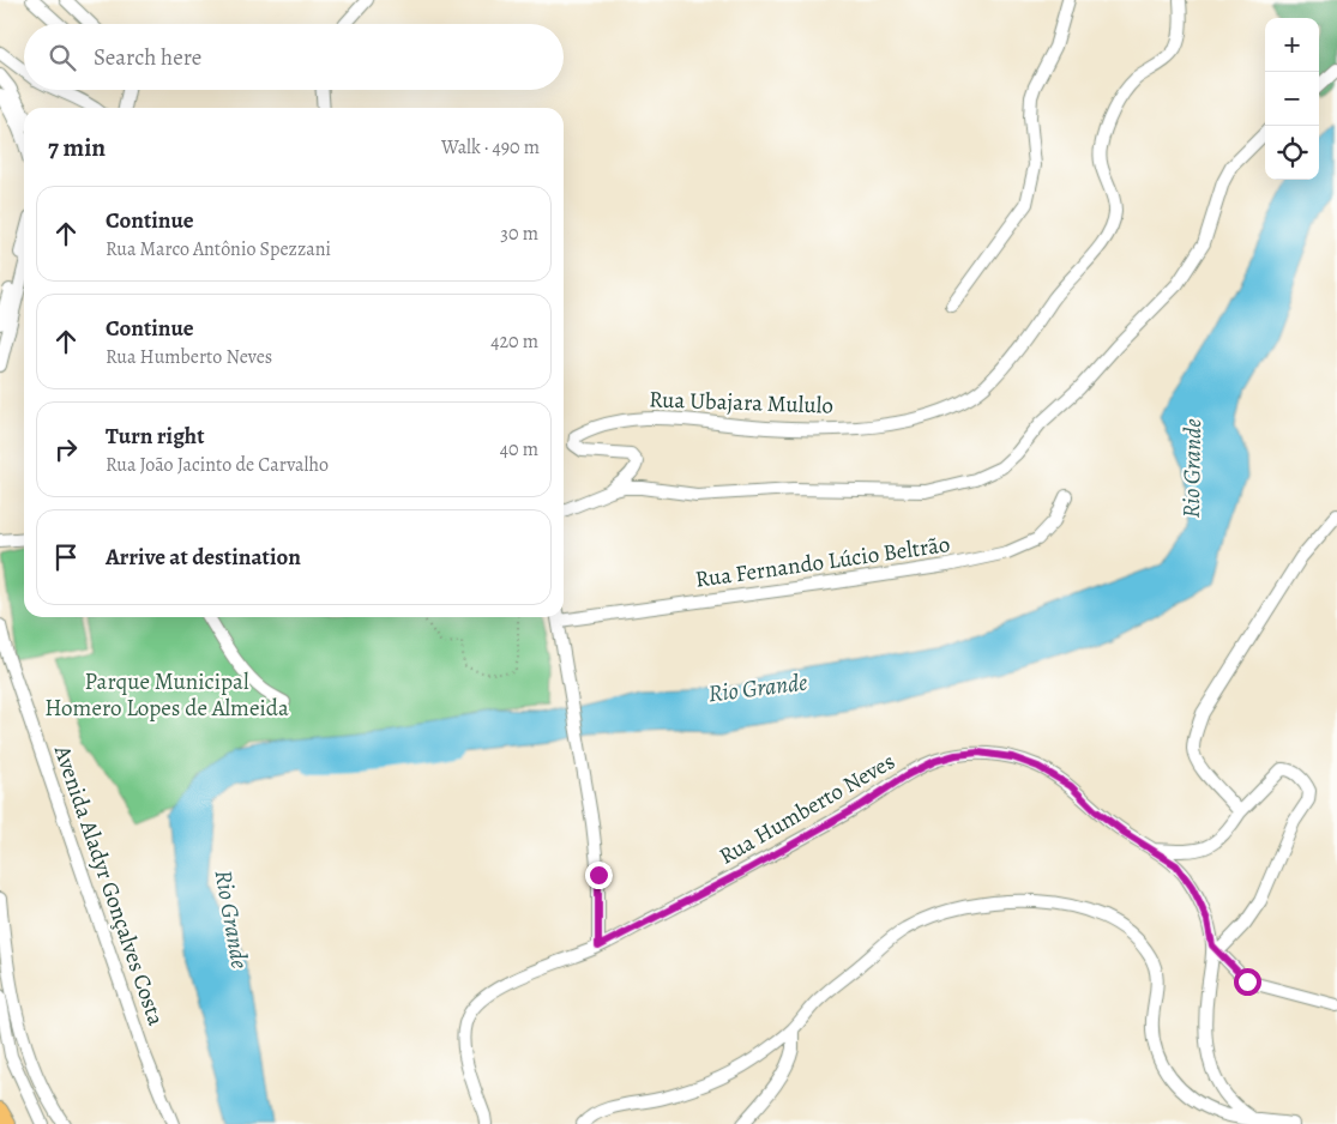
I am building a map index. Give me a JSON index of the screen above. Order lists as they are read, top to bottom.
{
  "streets": {
    "street": [
      "Rua Ubajara Mululo",
      "Rua Fernando Lúcio Beltrão",
      "Rua Humberto Neves",
      "Avenida Aladyr Gonçalves Costa"
    ]
  },
  "water": ["Rio Grande"],
  "parks": ["Parque Municipal Homero Lopes de Almeida"],
  "page": {
    "map_buttons": ["+", "−"],
    "search": "Search here",
    "heading": ["7 min", "Walk · 490 m"],
    "list": [
      ["Continue", "Rua Marco Antônio Spezzani", "30 m"],
      ["Continue", "Rua Humberto Neves", "420 m"],
      ["Turn right", "Rua João Jacinto de Carvalho", "40 m"],
      "Arrive at destination"
    ]
  }
}
